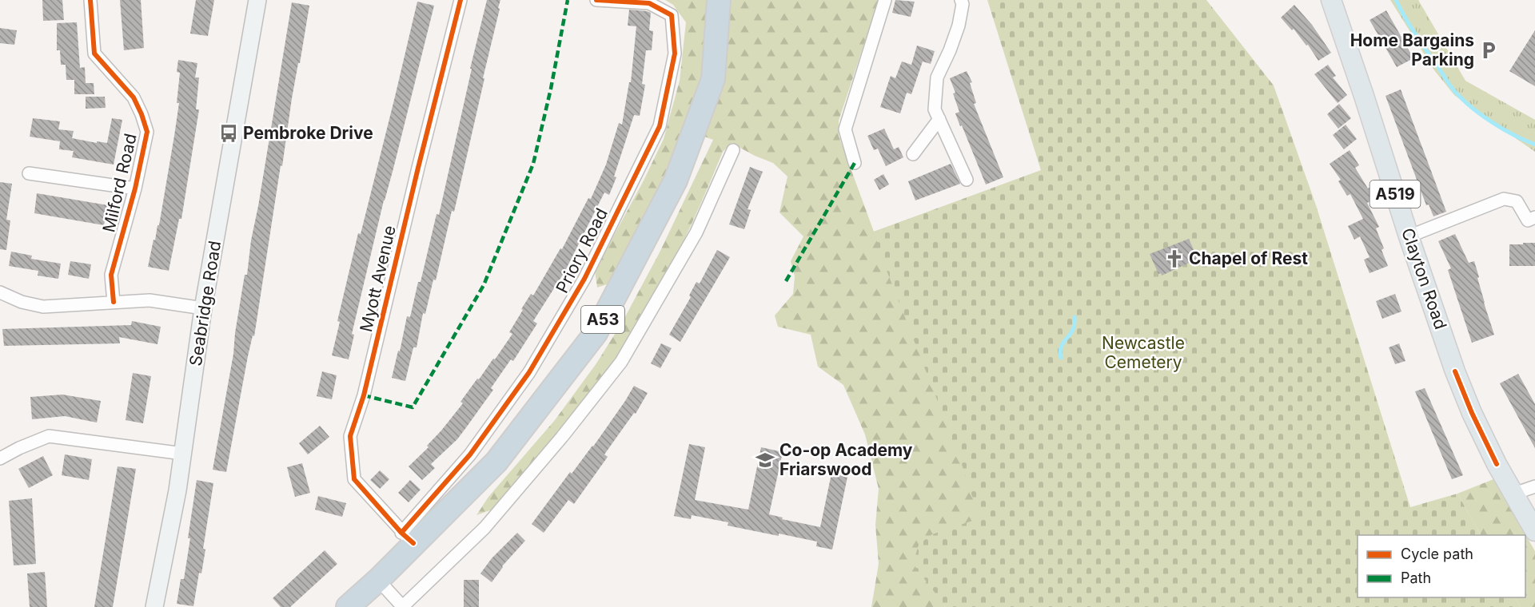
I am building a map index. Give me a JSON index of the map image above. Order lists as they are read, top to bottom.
{
  "streets": {
    "highway": ["Priory Road", "A53"],
    "main road": ["A519", "Clayton Road", "Seabridge Road"],
    "street": ["Milford Road", "Myott Avenue"]
  },
  "crossings": [
    ["Priory Road", "Myott Avenue"]
  ],
  "parks": ["Newcastle Cemetery"],
  "places": {
    "parking": ["Home Bargains Parking"],
    "bus stop": ["Pembroke Drive"],
    "church": ["Chapel of Rest"],
    "school or university": ["Co-op Academy Friarswood"]
  },
  "legend": ["Cycle path", "Path"]
}
